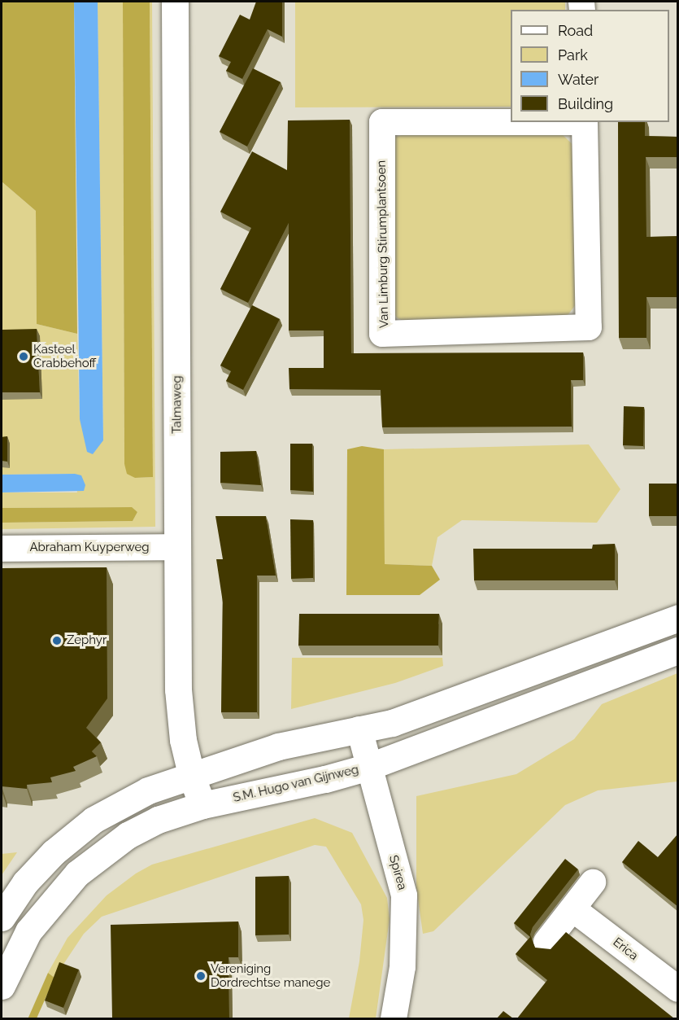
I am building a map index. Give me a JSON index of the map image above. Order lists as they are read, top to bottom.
{
  "streets": {
    "street": [
      "Van Limburg Stirumplantsoen",
      "Talmaweg",
      "Abraham Kuyperweg",
      "S.M. Hugo van Gijnweg",
      "Spirea",
      "Erica"
    ]
  },
  "crossings": [
    ["Talmaweg", "Abraham Kuyperweg"],
    ["Talmaweg", "S.M. Hugo van Gijnweg"],
    ["S.M. Hugo van Gijnweg", "Spirea"]
  ],
  "places": ["Kasteel Crabbehoff", "Zephyr", "Vereniging Dordrechtse manege"],
  "legend": [
    "Road",
    "Park",
    "Water",
    "Building"
  ]
}
